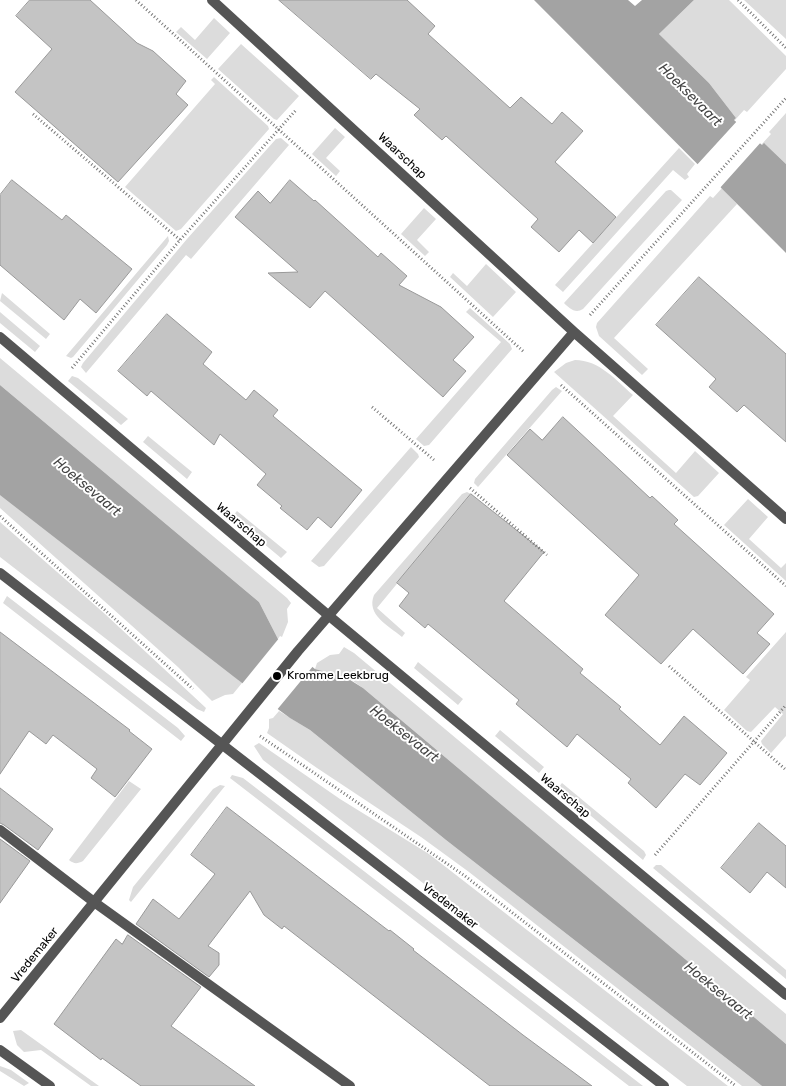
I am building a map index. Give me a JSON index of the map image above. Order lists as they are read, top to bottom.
{
  "streets": {
    "street": ["Waarschap", "Vredemaker"]
  },
  "crossings": [
    ["Waarschap", "Vredemaker"]
  ],
  "water": ["Hoeksevaart"],
  "places": ["Kromme Leekbrug"]
}
